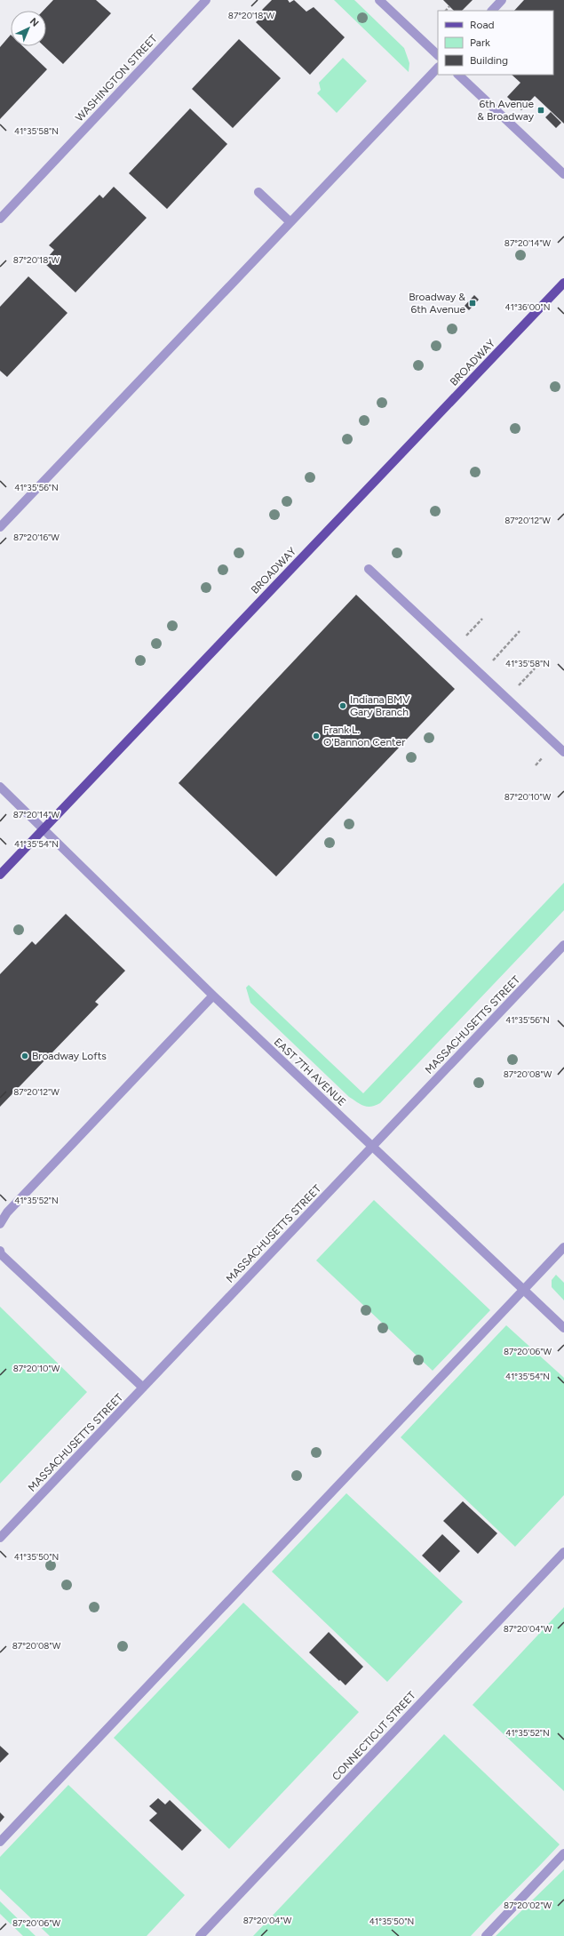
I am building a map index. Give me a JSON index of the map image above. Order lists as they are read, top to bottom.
{
  "streets": {
    "main road": ["BROADWAY"],
    "street": [
      "WASHINGTON STREET",
      "MASSACHUSETTS STREET",
      "EAST 7TH AVENUE",
      "CONNECTICUT STREET"
    ]
  },
  "crossings": [
    ["BROADWAY", "EAST 7TH AVENUE"],
    ["MASSACHUSETTS STREET", "EAST 7TH AVENUE"]
  ],
  "places": {
    "transit": ["6th Avenue & Broadway", "Broadway & 6th Avenue"],
    "other": ["Indiana BMV Gary Branch", "Frank L. O'Bannon Center", "Broadway Lofts"]
  },
  "legend": ["Road", "Park", "Building"],
  "north": "top right",
  "coordinates": [
    "87°20'18\"W",
    "41°35'58\"N",
    "87°20'14\"W",
    "41°36'00\"N",
    "41°35'56\"N",
    "87°20'12\"W",
    "87°20'16\"W",
    "87°20'10\"W",
    "41°35'54\"N",
    "87°20'08\"W",
    "41°35'52\"N",
    "87°20'06\"W",
    "41°35'50\"N",
    "87°20'04\"W",
    "87°20'02\"W"
  ]
}
